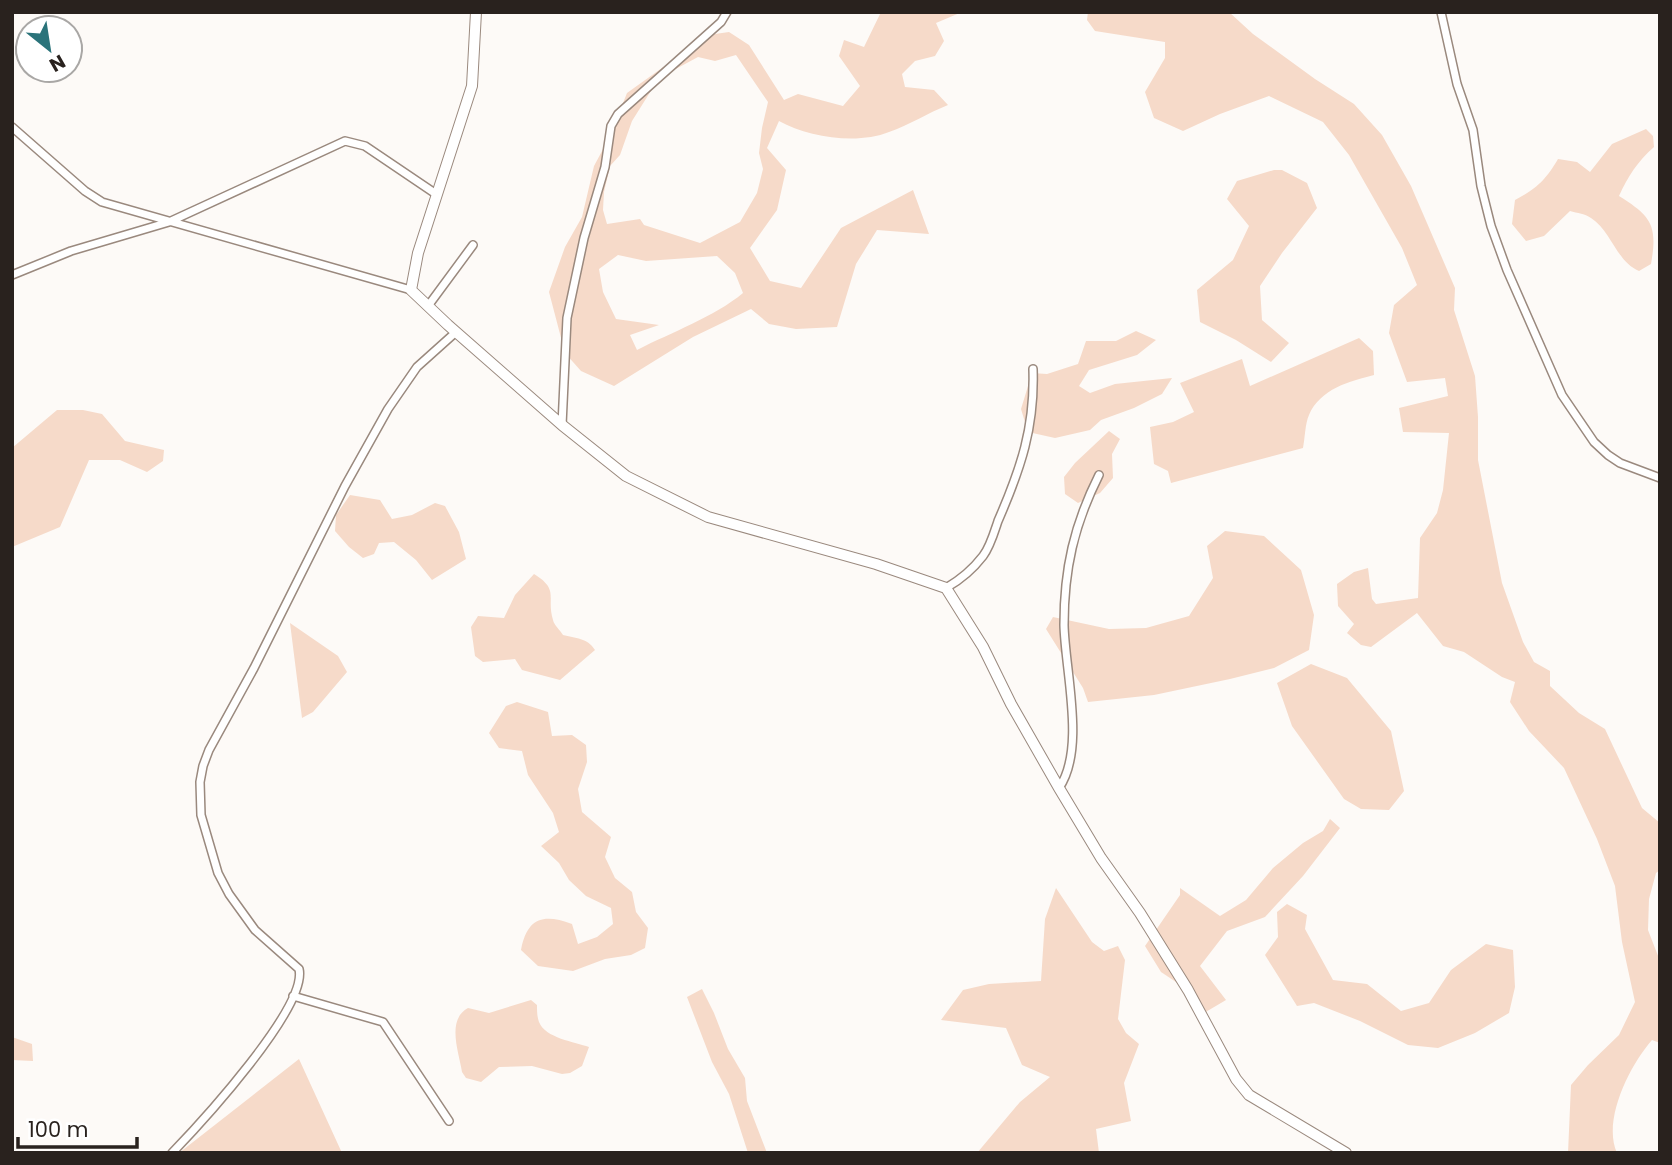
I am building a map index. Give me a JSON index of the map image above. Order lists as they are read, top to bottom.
{
  "scale_bar": "100 m",
  "north": "bottom right"
}
